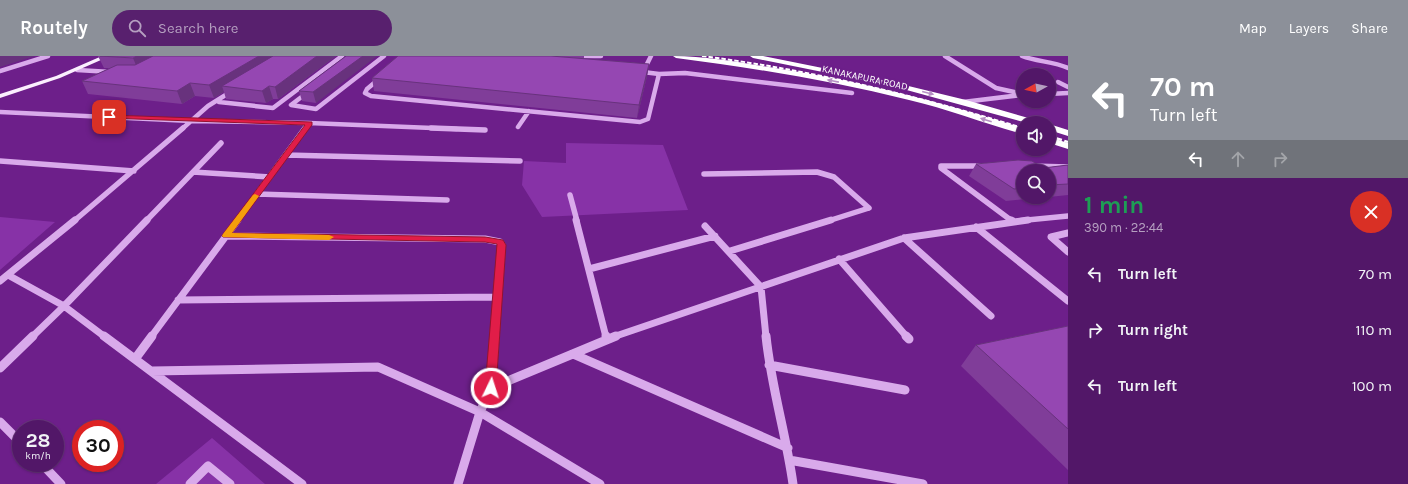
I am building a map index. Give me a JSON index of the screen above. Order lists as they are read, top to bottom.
{
  "streets": {
    "highway": ["KANAKAPURA ROAD"]
  },
  "north": "left",
  "page": {
    "header": "Routely",
    "search": "Search here",
    "nav": ["Map", "Layers", "Share"],
    "turn": ["70 m", "Turn left"],
    "heading": ["1 min", "390 m · 22:44"],
    "list": [
      {
        "name": "Turn left",
        "value": "70 m"
      },
      {
        "name": "Turn right",
        "value": "110 m"
      },
      {
        "name": "Turn left",
        "value": "100 m"
      }
    ],
    "speed": "28 km/h",
    "limit": "30"
  }
}
